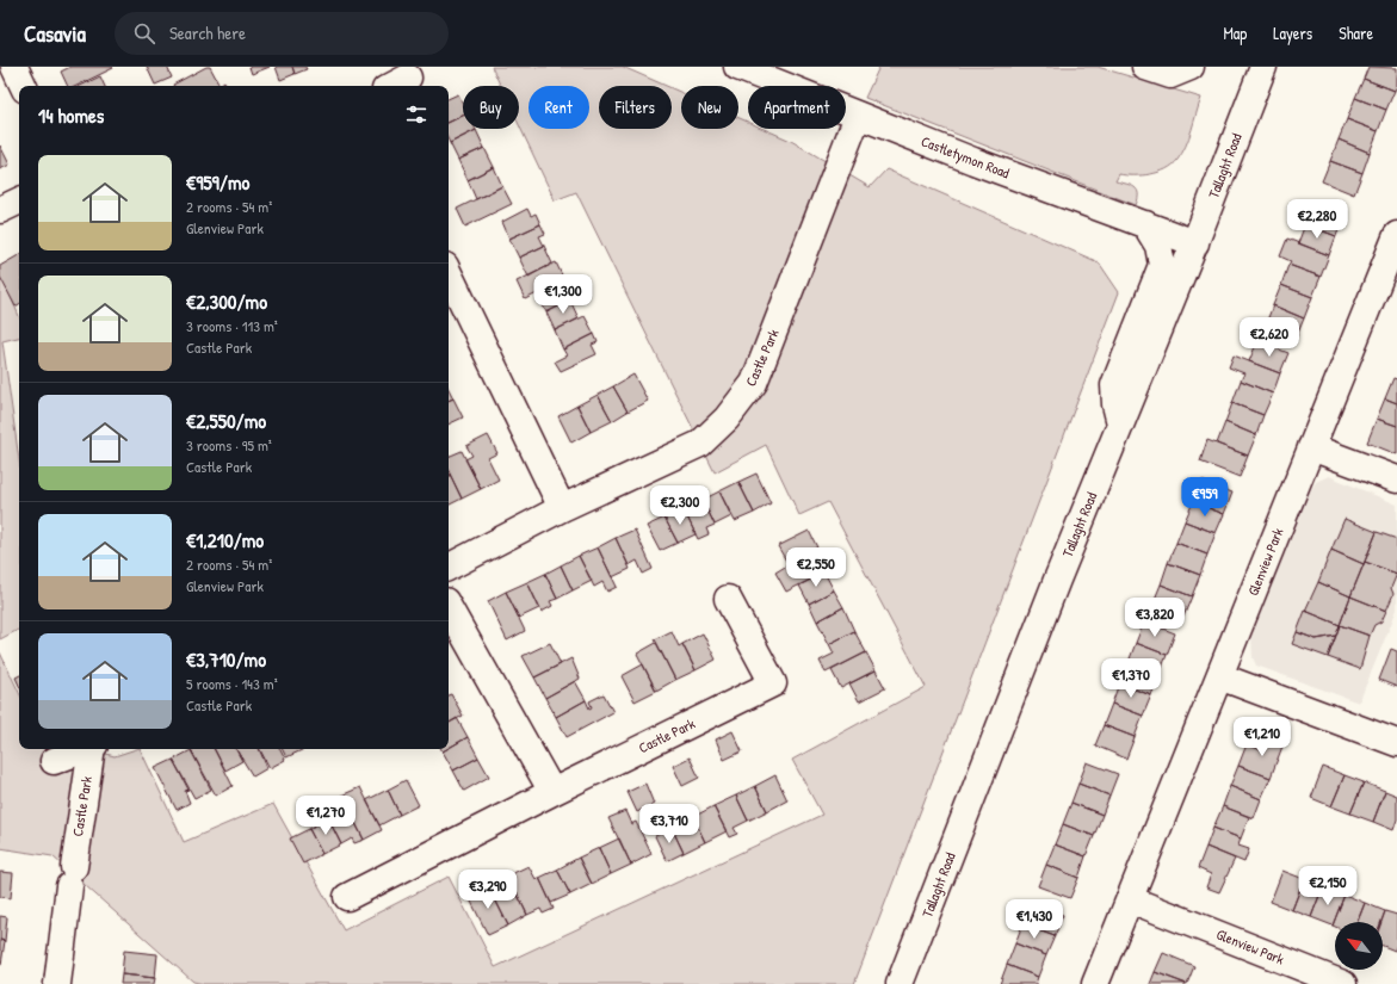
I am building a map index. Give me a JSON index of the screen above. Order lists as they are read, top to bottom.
{
  "streets": {
    "street": [
      "Castletymon Road",
      "Tallaght Road",
      "Castle Park",
      "Glenview Park"
    ]
  },
  "crossings": [
    ["Castletymon Road", "Tallaght Road"],
    ["Castletymon Road", "Castle Park"]
  ],
  "north": "top left",
  "page": {
    "header": "Casavia",
    "search": "Search here",
    "nav": ["Map", "Layers", "Share"],
    "chip": [
      "Buy",
      "Rent",
      "Filters",
      "New",
      "Apartment"
    ],
    "heading": "14 homes",
    "list": [
      {
        "name": "€959/mo",
        "note": "2 rooms · 54 m² · Glenview Park"
      },
      {
        "name": "€2,300/mo",
        "note": "3 rooms · 113 m² · Castle Park"
      },
      {
        "name": "€2,550/mo",
        "note": "3 rooms · 95 m² · Castle Park"
      },
      {
        "name": "€1,210/mo",
        "note": "2 rooms · 54 m² · Glenview Park"
      },
      {
        "name": "€3,710/mo",
        "note": "5 rooms · 143 m² · Castle Park"
      }
    ],
    "price": [
      "€2,280",
      "€1,300",
      "€2,620",
      "€959",
      "€2,300",
      "€2,550",
      "€3,820",
      "€1,370",
      "€1,210",
      "€1,270",
      "€3,710",
      "€2,150",
      "€3,290",
      "€1,430"
    ]
  }
}
